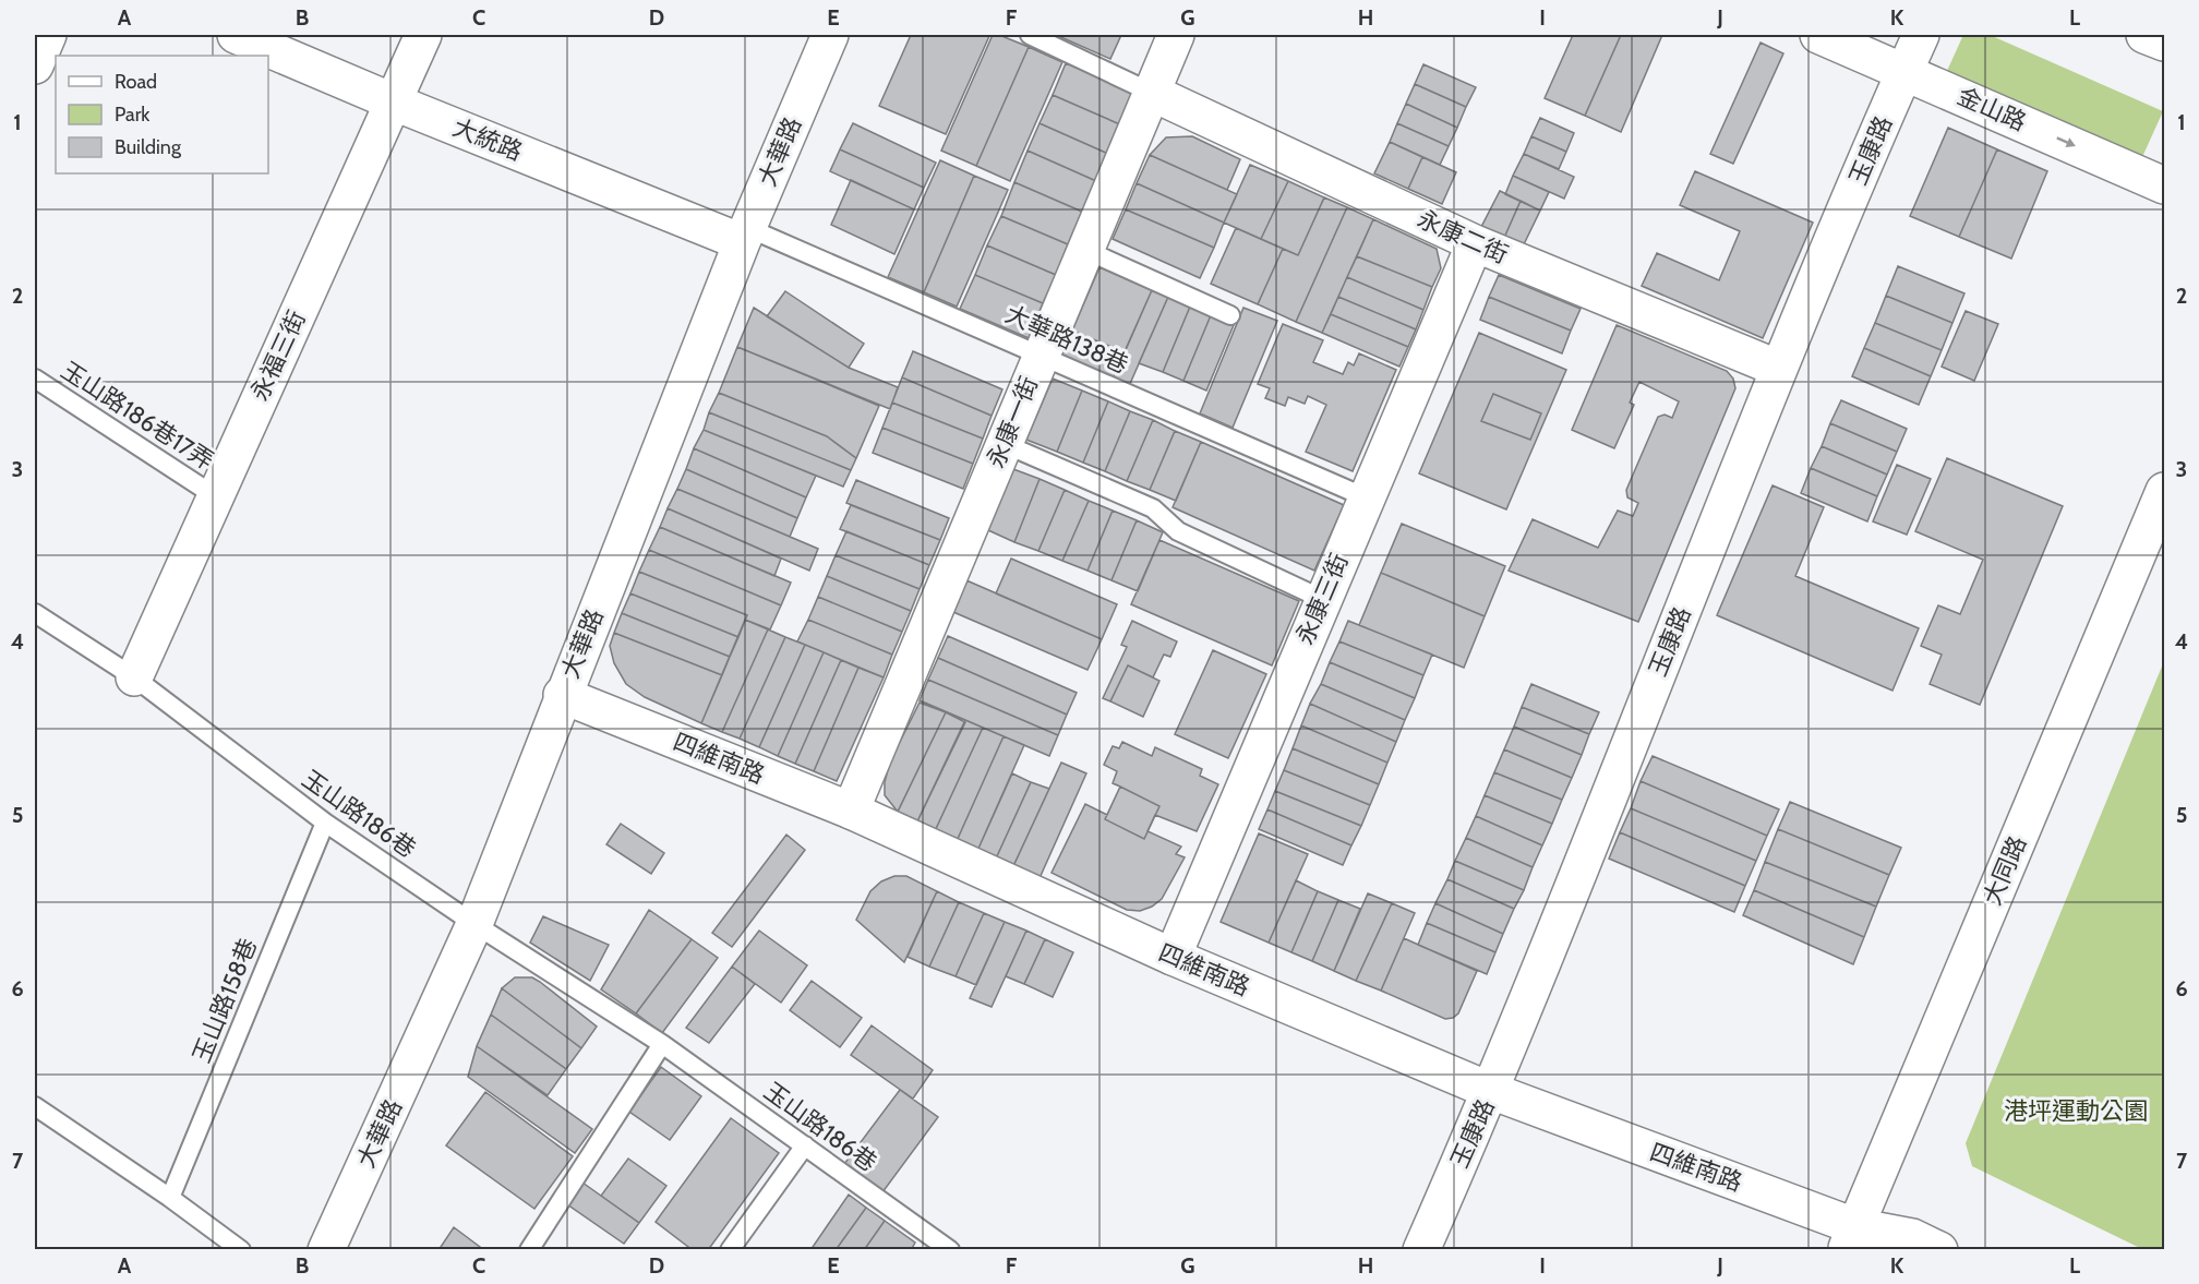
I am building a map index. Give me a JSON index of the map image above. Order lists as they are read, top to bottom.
{
  "streets": {
    "street": [
      "金山路",
      "大統路",
      "玉康路",
      "大華路",
      "永康二街",
      "永福三街",
      "永康一街",
      "永康三街",
      "四維南路",
      "大同路"
    ],
    "lane": [
      "大華路138巷",
      "玉山路186巷17弄",
      "玉山路186巷",
      "玉山路158巷"
    ]
  },
  "crossings": [
    ["金山路", "玉康路"],
    ["大統路", "大華路"],
    ["大統路", "大華路138巷"],
    ["大統路", "永福三街"],
    ["玉康路", "永康二街"],
    ["玉康路", "四維南路"],
    ["大華路", "大華路138巷"],
    ["大華路", "四維南路"],
    ["大華路", "玉山路186巷"],
    ["永康二街", "永康一街"],
    ["永康二街", "永康三街"],
    ["大華路138巷", "永康一街"],
    ["大華路138巷", "永康三街"],
    ["永福三街", "玉山路186巷17弄"],
    ["永福三街", "玉山路186巷"],
    ["永康一街", "四維南路"],
    ["永康三街", "四維南路"],
    ["四維南路", "大同路"],
    ["玉山路186巷", "玉山路158巷"]
  ],
  "one_way": ["金山路"],
  "parks": ["港坪運動公園"],
  "legend": ["Road", "Park", "Building"],
  "grid": {
    "columns": [
      "A",
      "B",
      "C",
      "D",
      "E",
      "F",
      "G",
      "H",
      "I",
      "J",
      "K",
      "L"
    ],
    "rows": [
      "1",
      "2",
      "3",
      "4",
      "5",
      "6",
      "7"
    ]
  }
}
